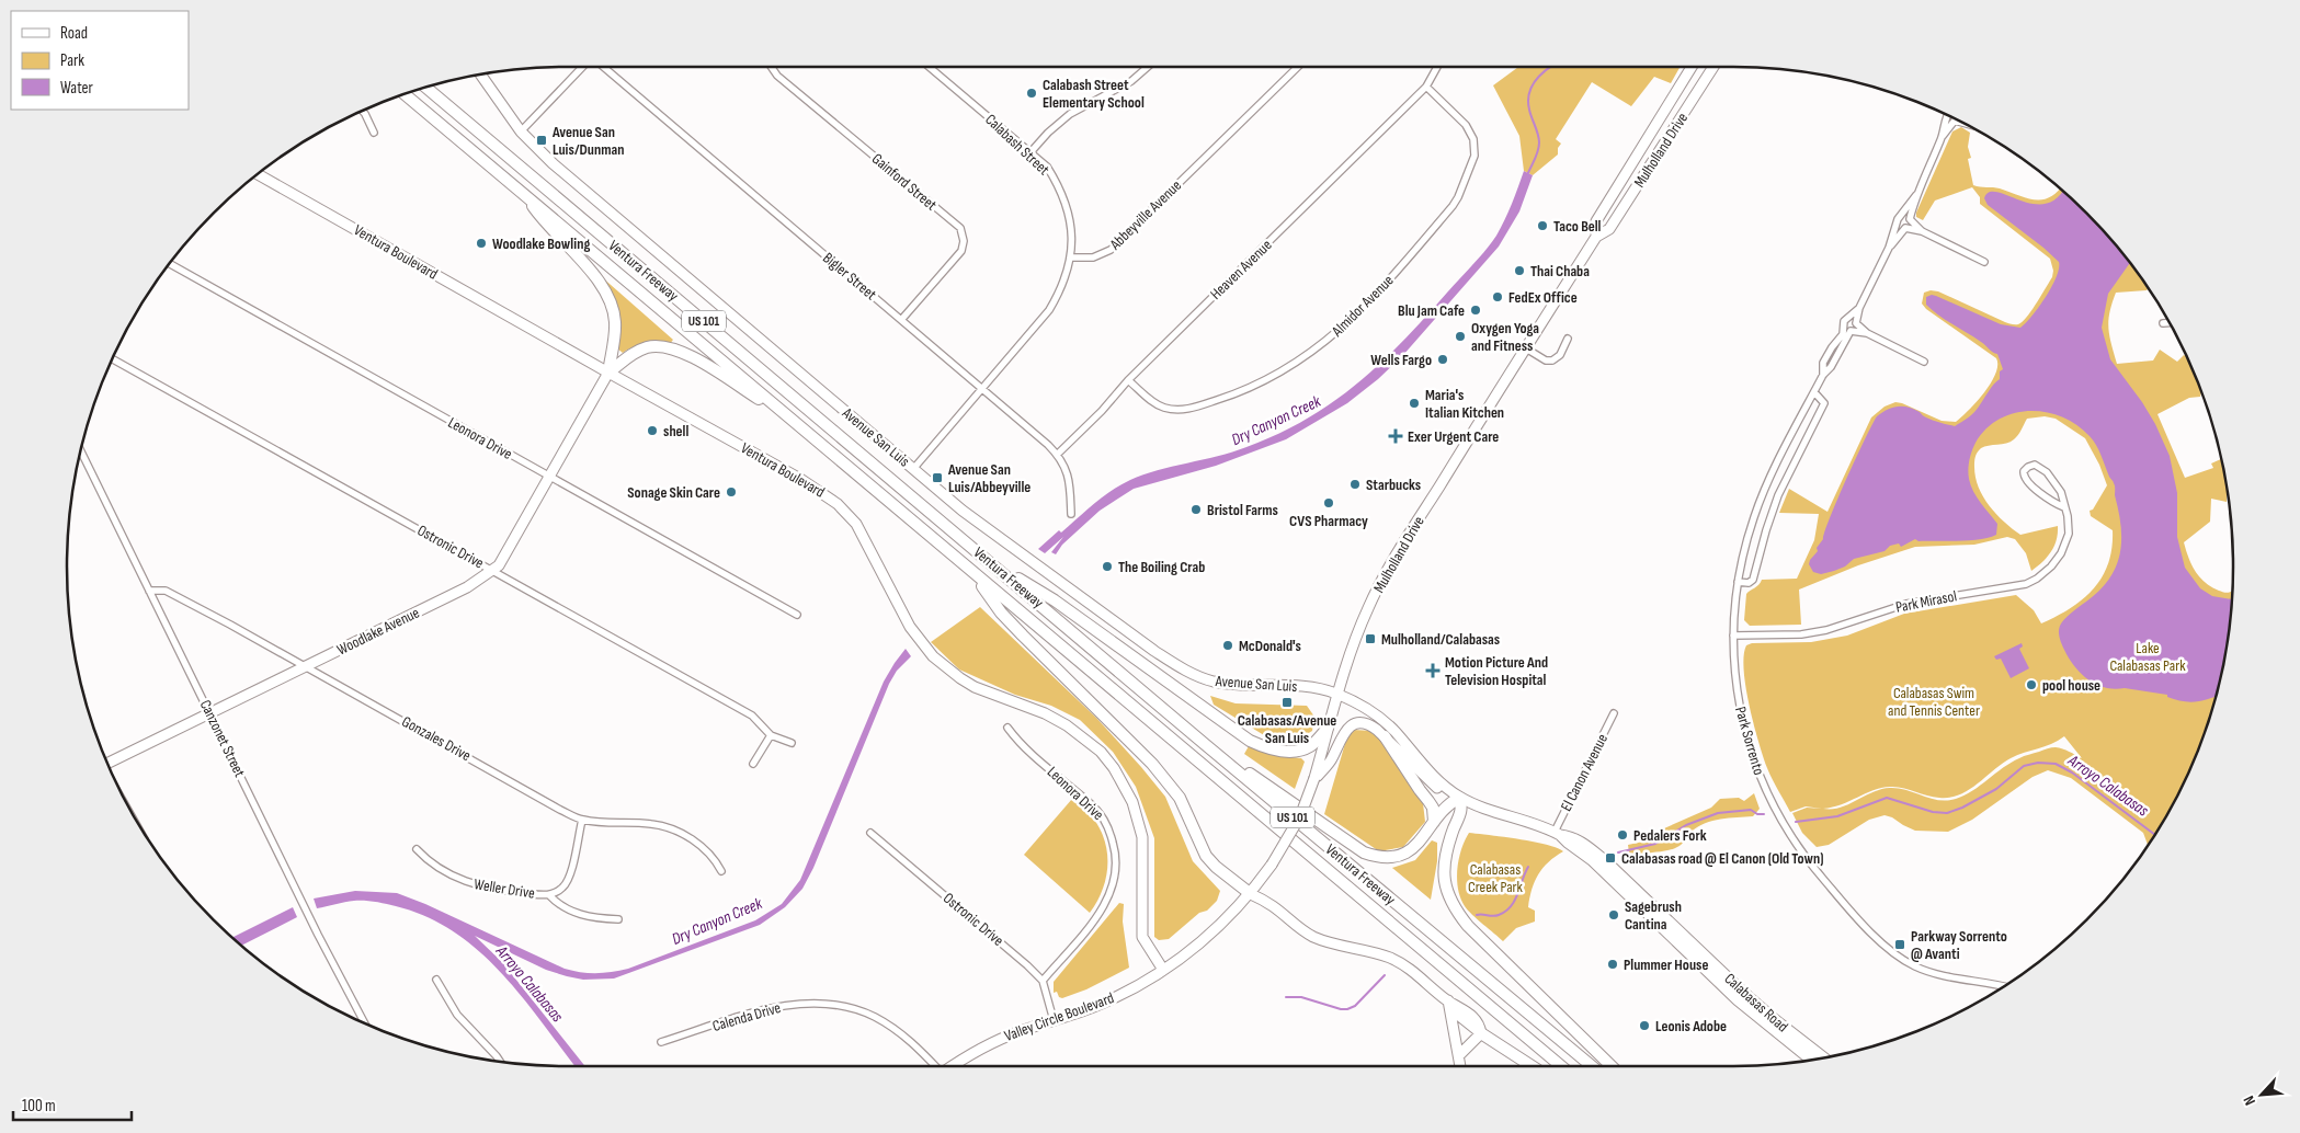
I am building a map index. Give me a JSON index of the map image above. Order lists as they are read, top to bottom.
{
  "streets": {
    "highway": ["Ventura Freeway", "US 101"],
    "main road": [
      "Mulholland Drive",
      "Ventura Boulevard",
      "Avenue San Luis",
      "Woodlake Avenue",
      "Calabasas Road",
      "Valley Circle Boulevard"
    ],
    "street": [
      "Calabash Street",
      "Gainford Street",
      "Abbeyville Avenue",
      "Heaven Avenue",
      "Bigler Street",
      "Almidor Avenue",
      "Leonora Drive",
      "Ostronic Drive",
      "Park Mirasol",
      "Canzonet Street",
      "Gonzales Drive",
      "Park Sorrento",
      "El Canon Avenue",
      "Weller Drive",
      "Calenda Drive"
    ]
  },
  "crossings": [
    ["Calabash Street", "Abbeyville Avenue"],
    ["Mulholland Drive", "Avenue San Luis"],
    ["Mulholland Drive", "Calabasas Road"],
    ["Mulholland Drive", "Valley Circle Boulevard"],
    ["Gainford Street", "Bigler Street"],
    ["Ventura Boulevard", "Woodlake Avenue"],
    ["Ventura Boulevard", "Valley Circle Boulevard"],
    ["Heaven Avenue", "Bigler Street"],
    ["Heaven Avenue", "Almidor Avenue"],
    ["Avenue San Luis", "Calabasas Road"],
    ["Leonora Drive", "Ostronic Drive"],
    ["Leonora Drive", "Woodlake Avenue"],
    ["Ostronic Drive", "Woodlake Avenue"],
    ["Park Mirasol", "Park Sorrento"],
    ["Woodlake Avenue", "Canzonet Street"],
    ["Woodlake Avenue", "Gonzales Drive"],
    ["Canzonet Street", "Gonzales Drive"],
    ["Gonzales Drive", "Weller Drive"],
    ["El Canon Avenue", "Calabasas Road"]
  ],
  "water": ["Dry Canyon Creek", "Arroyo Calabasas"],
  "parks": ["Lake Calabasas Park", "Calabasas Swim and Tennis Center", "Calabasas Creek Park"],
  "places": {
    "other": [
      "Calabash Street Elementary School",
      "Taco Bell",
      "Woodlake Bowling",
      "Thai Chaba",
      "FedEx Office",
      "Blu Jam Cafe",
      "Oxygen Yoga and Fitness",
      "Wells Fargo",
      "Maria's Italian Kitchen",
      "shell",
      "Starbucks",
      "Sonage Skin Care",
      "CVS Pharmacy",
      "Bristol Farms",
      "The Boiling Crab",
      "McDonald's",
      "pool house",
      "Pedalers Fork",
      "Sagebrush Cantina",
      "Plummer House",
      "Leonis Adobe"
    ],
    "transit": [
      "Avenue San Luis/Dunman",
      "Avenue San Luis/Abbeyville",
      "Mulholland/Calabasas",
      "Calabasas/Avenue San Luis",
      "Calabasas road @ El Canon (Old Town)",
      "Parkway Sorrento @ Avanti"
    ],
    "health": ["Exer Urgent Care", "Motion Picture And Television Hospital"]
  },
  "legend": ["Road", "Park", "Water"],
  "scale_bar": "100 m",
  "north": "bottom left"
}
